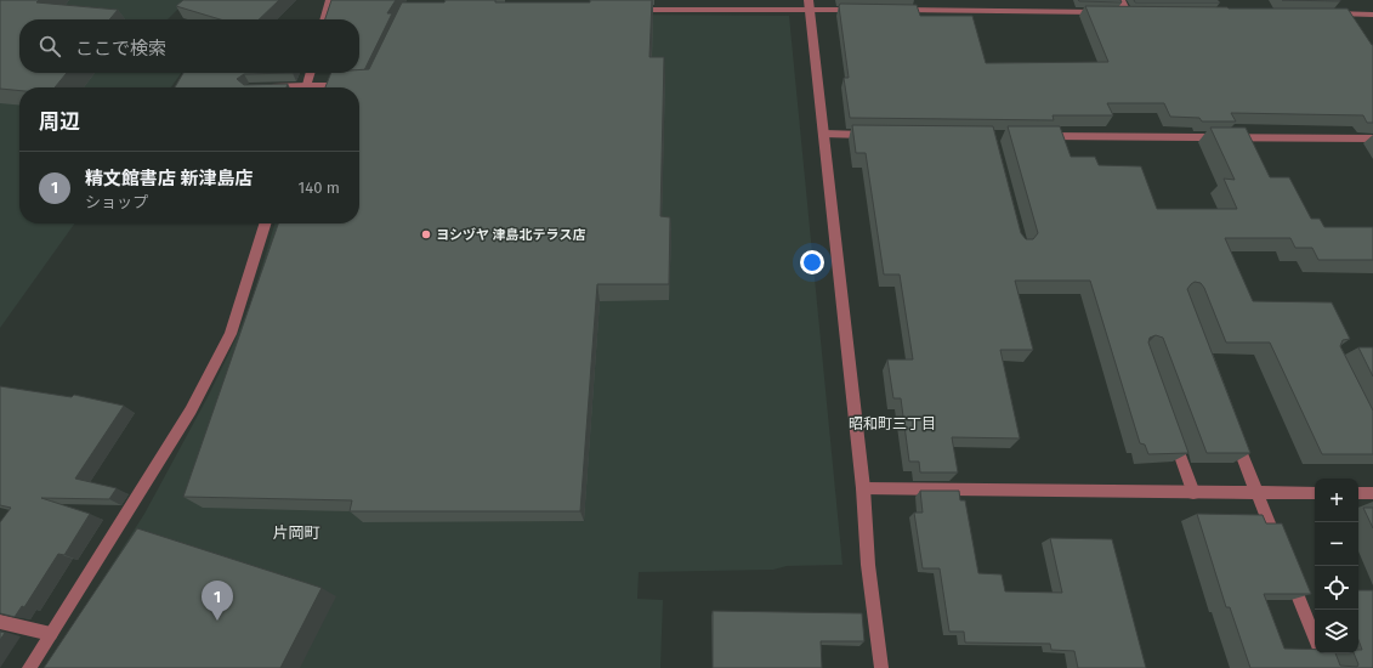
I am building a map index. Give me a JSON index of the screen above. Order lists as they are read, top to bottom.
{
  "districts": ["昭和町三丁目", "片岡町"],
  "places": ["ヨシヅヤ 津島北テラス店"],
  "page": {
    "search": "ここで検索",
    "heading": "周辺",
    "list": [
      {
        "mark": "1",
        "name": "精文館書店 新津島店",
        "note": "ショップ",
        "value": "140 m"
      }
    ],
    "map_buttons": ["+", "−"],
    "pins": "1"
  }
}
